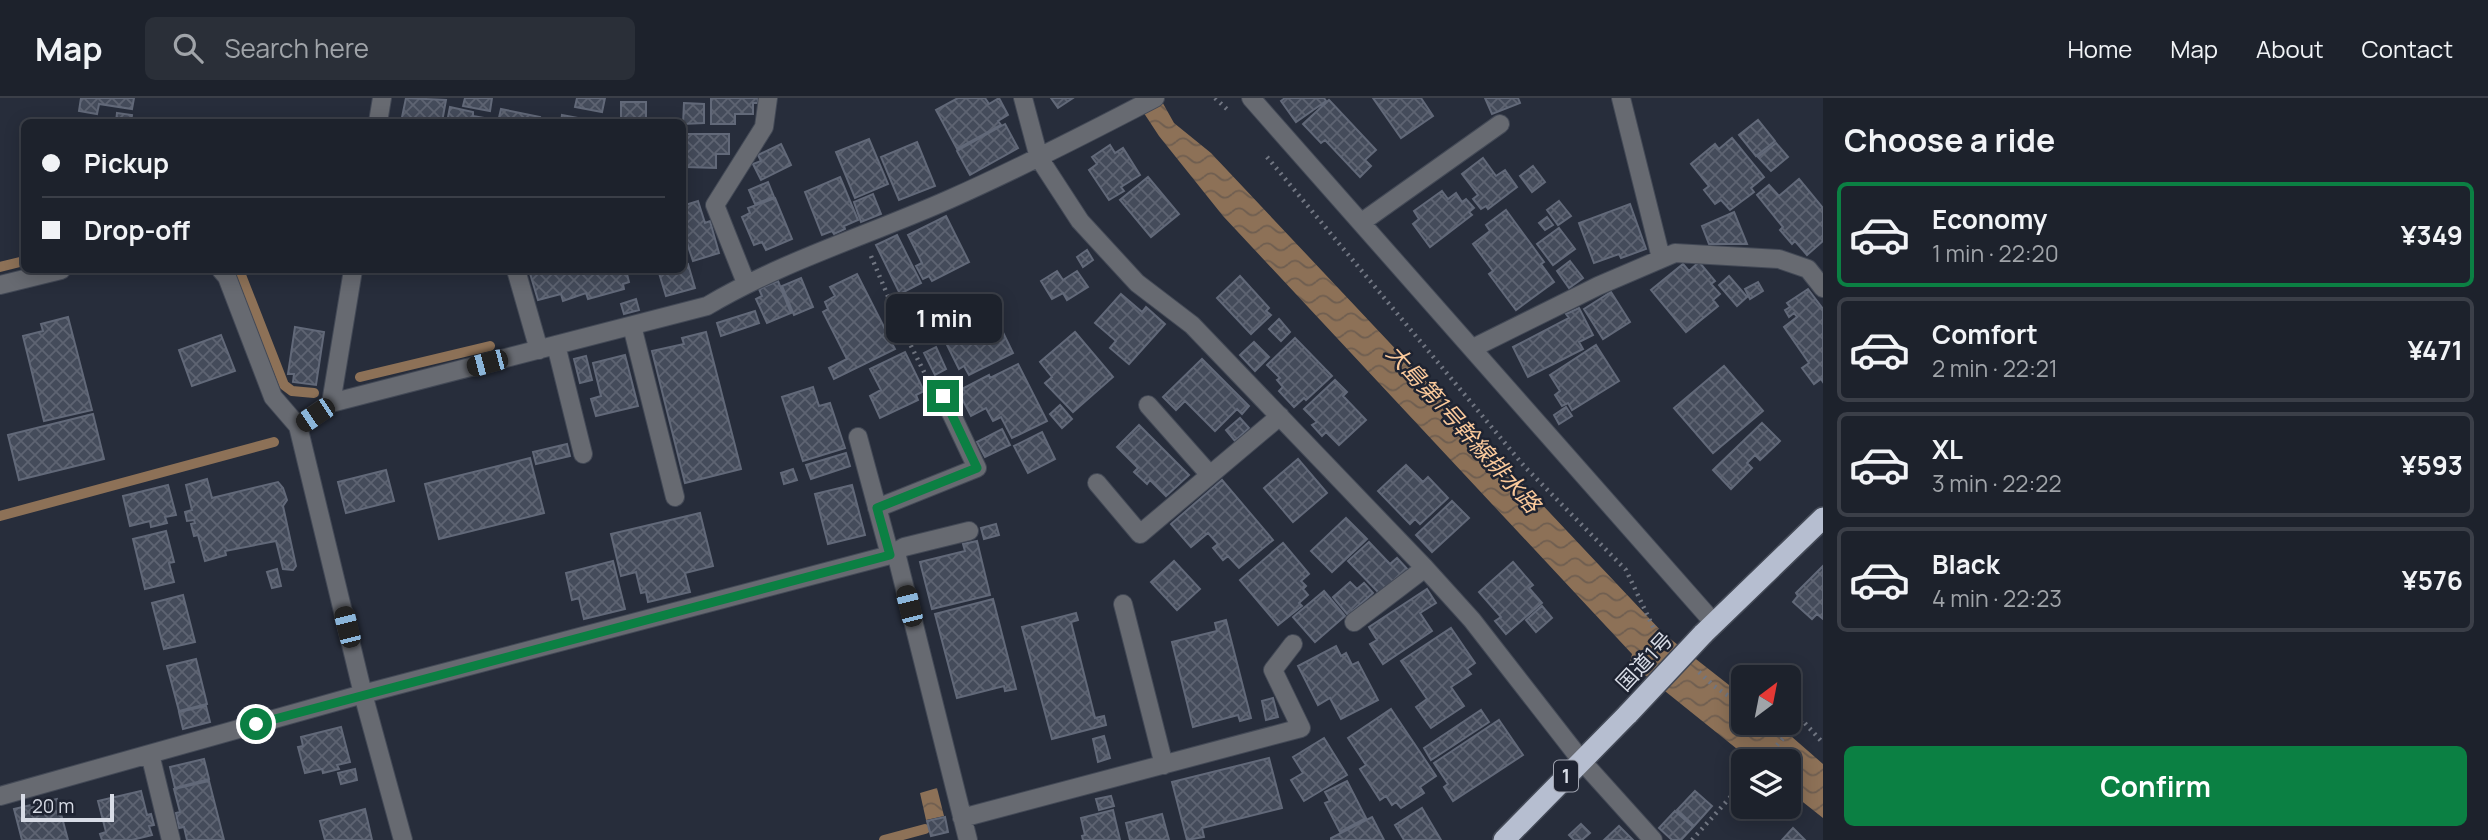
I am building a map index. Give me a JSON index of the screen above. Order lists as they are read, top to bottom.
{
  "streets": {
    "highway": ["国道1号", "1"]
  },
  "water": ["大島第1号幹線排水路"],
  "scale_bar": "20 m",
  "north": "top right",
  "page": {
    "header": "Map",
    "search": "Search here",
    "nav": [
      "Home",
      "Map",
      "About",
      "Contact"
    ],
    "heading": "Choose a ride",
    "banner": ["Pickup", "Drop-off"],
    "list": [
      {
        "name": "Economy",
        "note": "1 min · 22:20",
        "value": "¥349"
      },
      {
        "name": "Comfort",
        "note": "2 min · 22:21",
        "value": "¥471"
      },
      {
        "name": "XL",
        "note": "3 min · 22:22",
        "value": "¥593"
      },
      {
        "name": "Black",
        "note": "4 min · 22:23",
        "value": "¥576"
      }
    ],
    "bubble": "1 min",
    "buttons": "Confirm",
    "scale": "20 m"
  }
}
